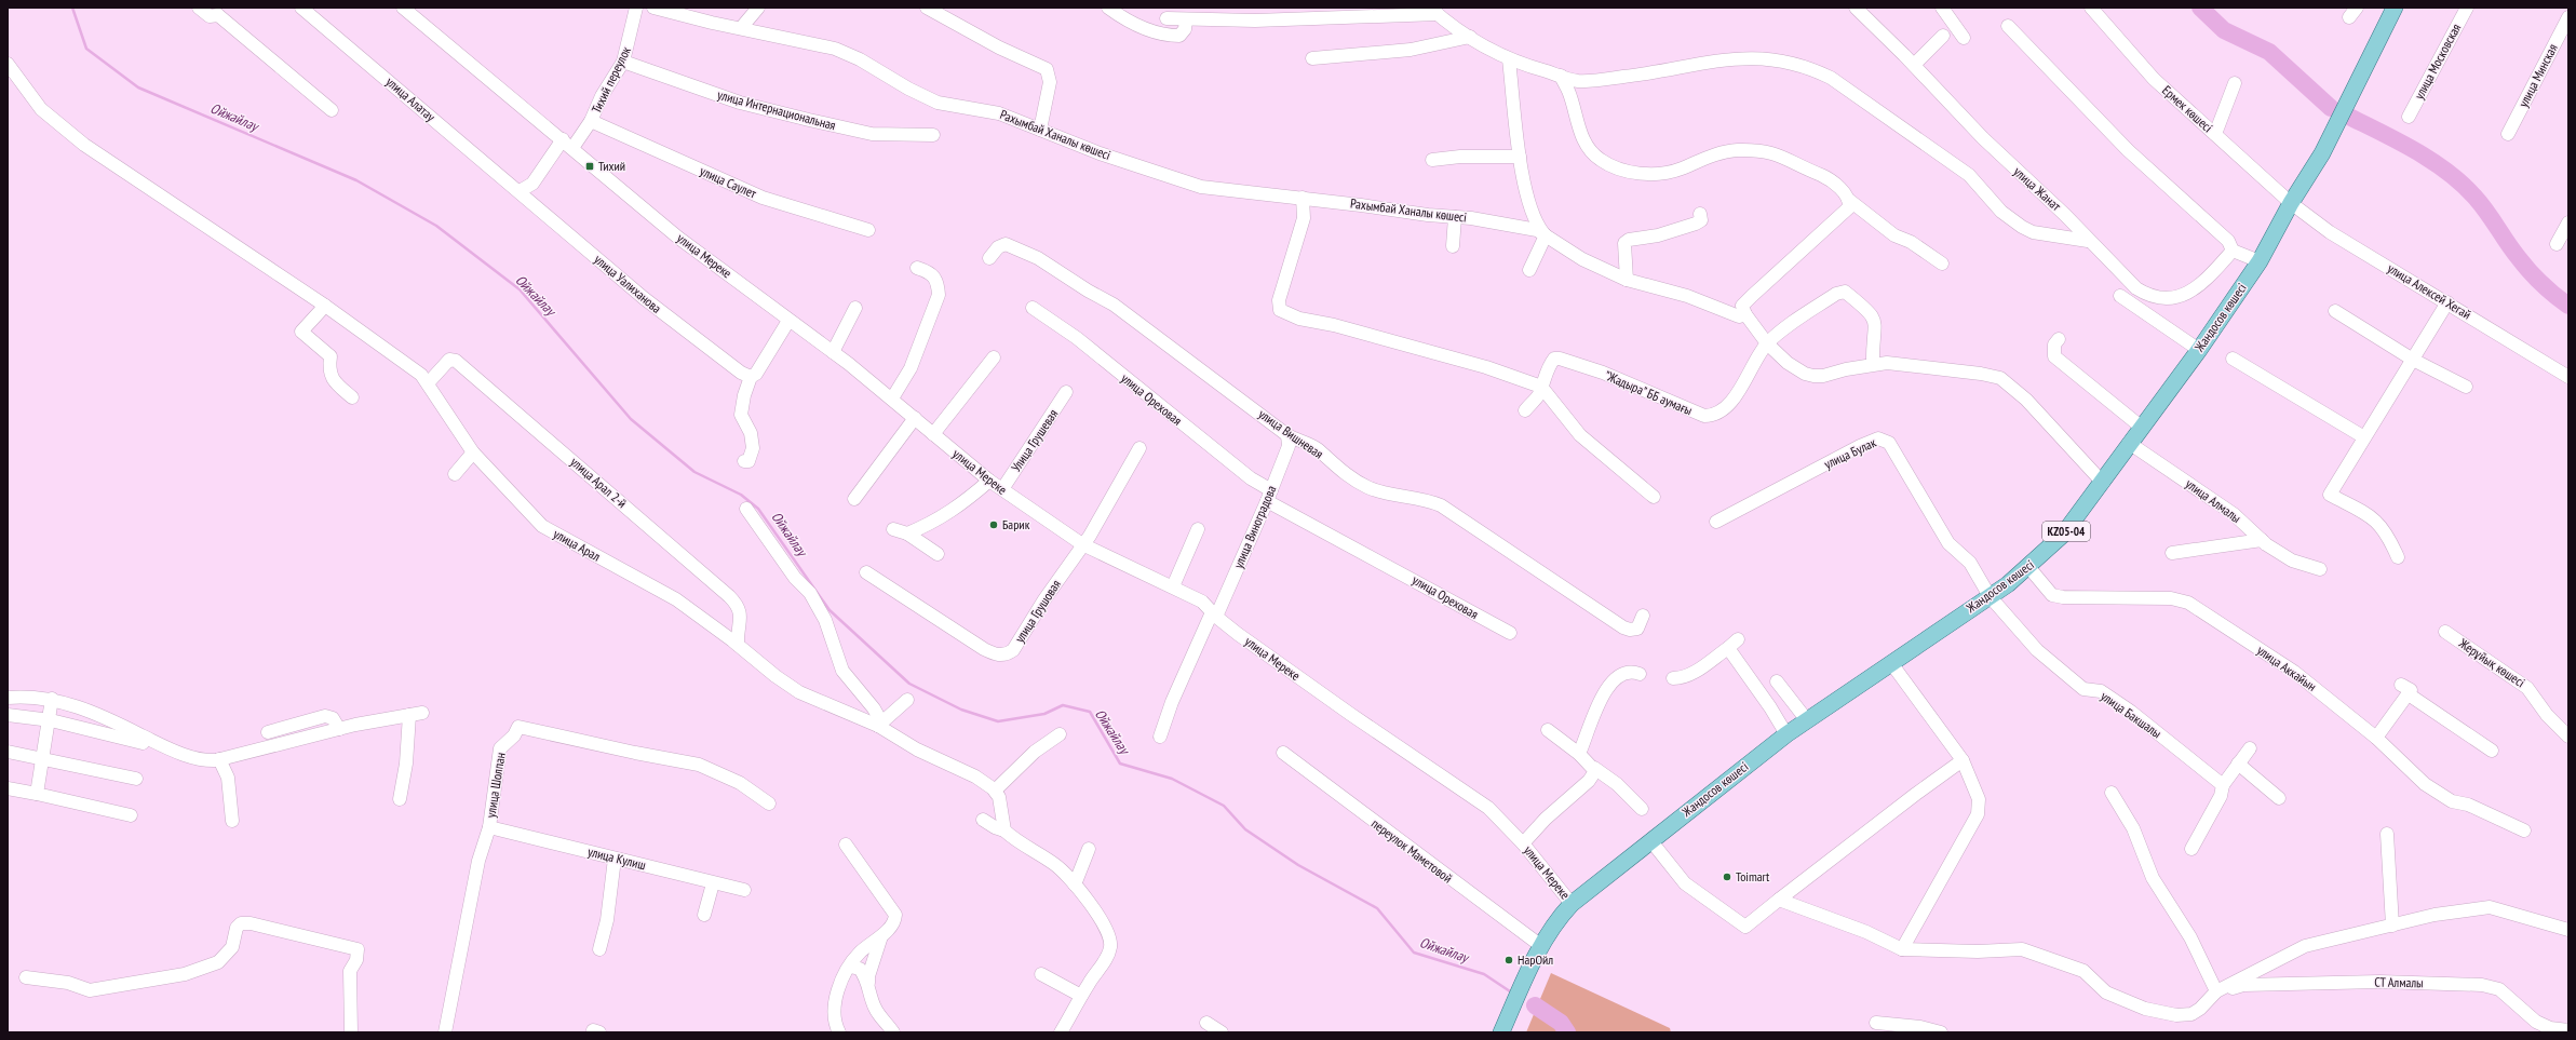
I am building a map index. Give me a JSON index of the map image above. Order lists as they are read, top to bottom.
{
  "streets": {
    "main road": ["Жандосов көшесі", "KZ05-04"],
    "street": [
      "улица Московская",
      "улица Минская",
      "Тихий переулок",
      "улица Алатау",
      "Ермек көшесі",
      "улица Интернациональная",
      "Рахымбай Ханалы көшесі",
      "улица Саулет",
      "улица Жанат",
      "улица Мереке",
      "улица Уалиханова",
      "улица Алексей Хегай",
      "\"Жадыра\" ББ аумағы",
      "улица Ореховая",
      "улица Вишневая",
      "Улица Грушевая",
      "улица Булак",
      "улица Арал 2-й",
      "улица Алмалы",
      "улица Виноградова",
      "улица Арал",
      "улица Грушовая",
      "Жерұйық көшесі",
      "улица Аккайын",
      "улица Бакшалы",
      "улица Шолпан",
      "переулок Маметовой",
      "улица Кулиш",
      "СТ Алмалы"
    ]
  },
  "crossings": [
    ["Тихий переулок", "улица Алатау"],
    ["Тихий переулок", "улица Интернациональная"],
    ["Тихий переулок", "улица Саулет"],
    ["Тихий переулок", "улица Мереке"],
    ["Тихий переулок", "улица Уалиханова"],
    ["улица Алатау", "улица Уалиханова"],
    ["Ермек көшесі", "улица Алексей Хегай"],
    ["Ермек көшесі", "Жандосов көшесі"],
    ["улица Мереке", "Жандосов көшесі"],
    ["улица Мереке", "Улица Грушевая"],
    ["улица Мереке", "улица Виноградова"],
    ["улица Мереке", "улица Грушовая"],
    ["улица Алексей Хегай", "Жандосов көшесі"],
    ["Жандосов көшесі", "улица Булак"],
    ["Жандосов көшесі", "улица Алмалы"],
    ["Жандосов көшесі", "улица Аккайын"],
    ["Жандосов көшесі", "улица Бакшалы"],
    ["Жандосов көшесі", "переулок Маметовой"],
    ["улица Ореховая", "улица Виноградова"],
    ["улица Вишневая", "улица Виноградова"],
    ["улица Булак", "улица Бакшалы"],
    ["улица Арал 2-й", "улица Арал"],
    ["улица Шолпан", "улица Кулиш"]
  ],
  "water": ["Ойжайлау"],
  "places": {
    "transit": ["Тихий"],
    "other": ["Барик", "Toimart", "НарОйл"]
  }
}
